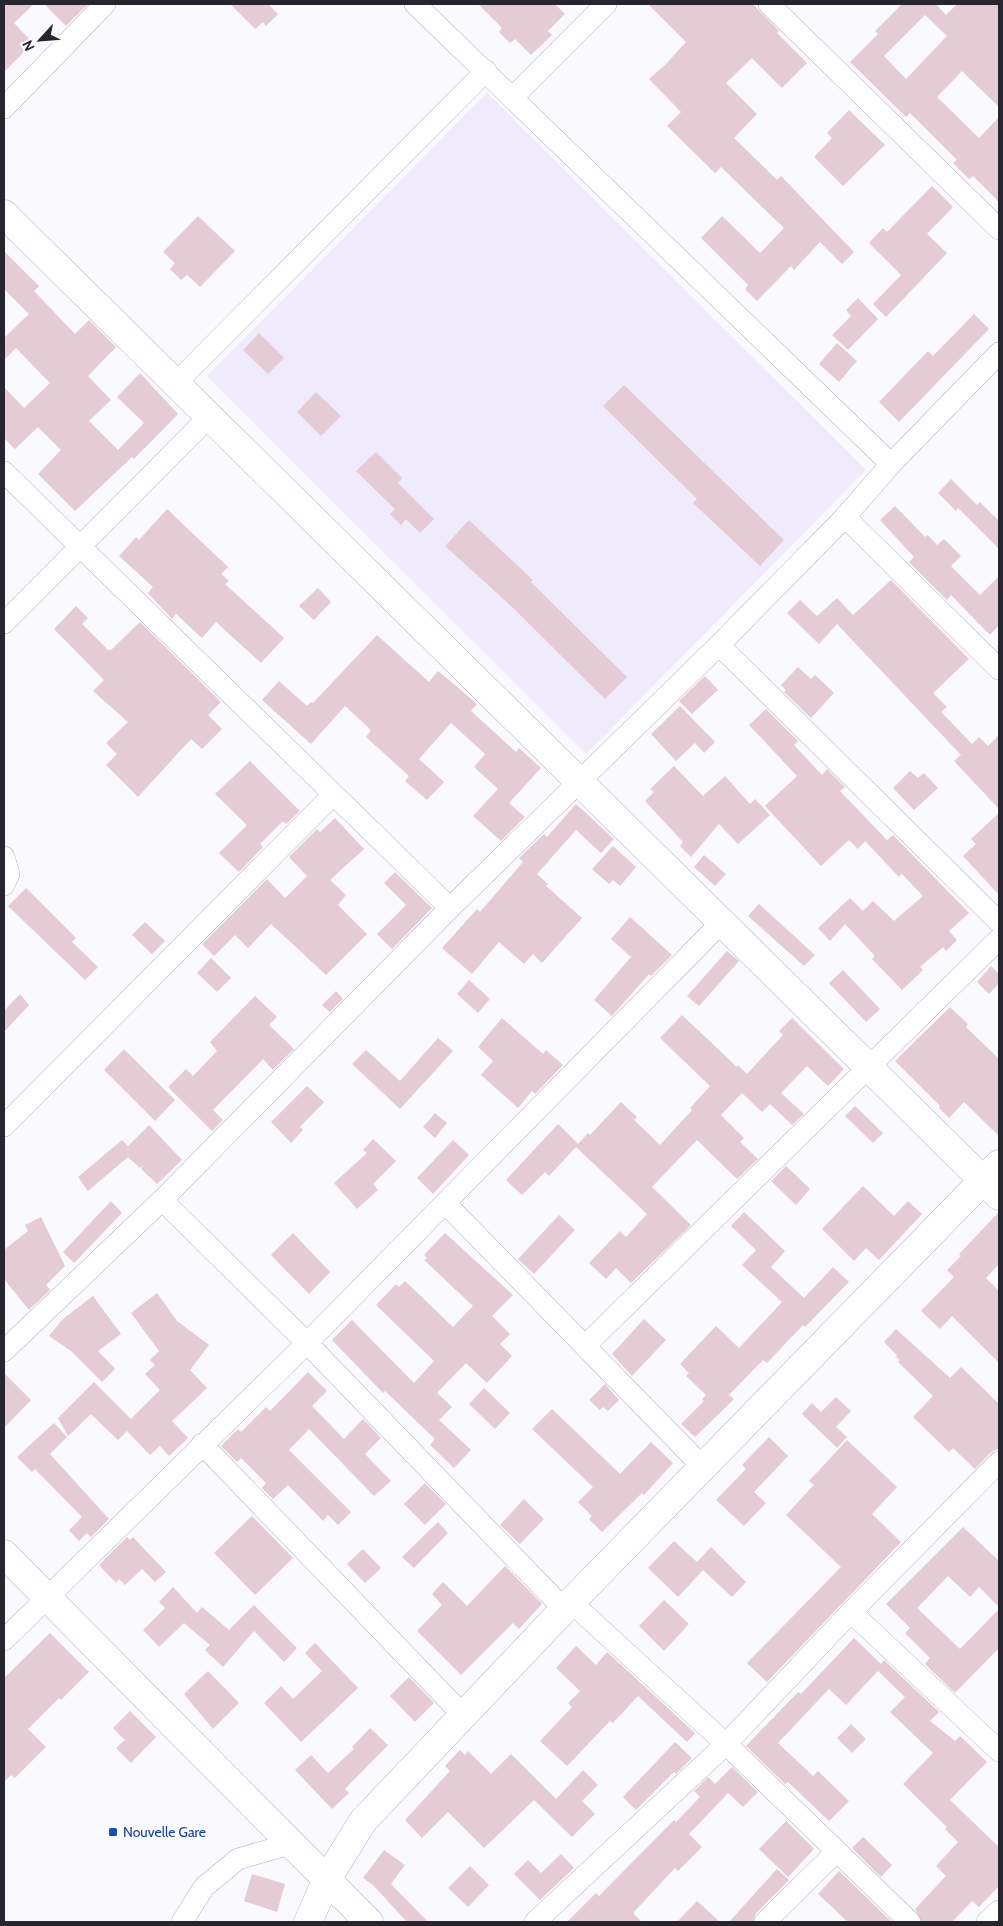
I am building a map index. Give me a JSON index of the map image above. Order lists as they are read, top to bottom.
{
  "places": {
    "transit": ["Nouvelle Gare"]
  },
  "north": "bottom left"
}
